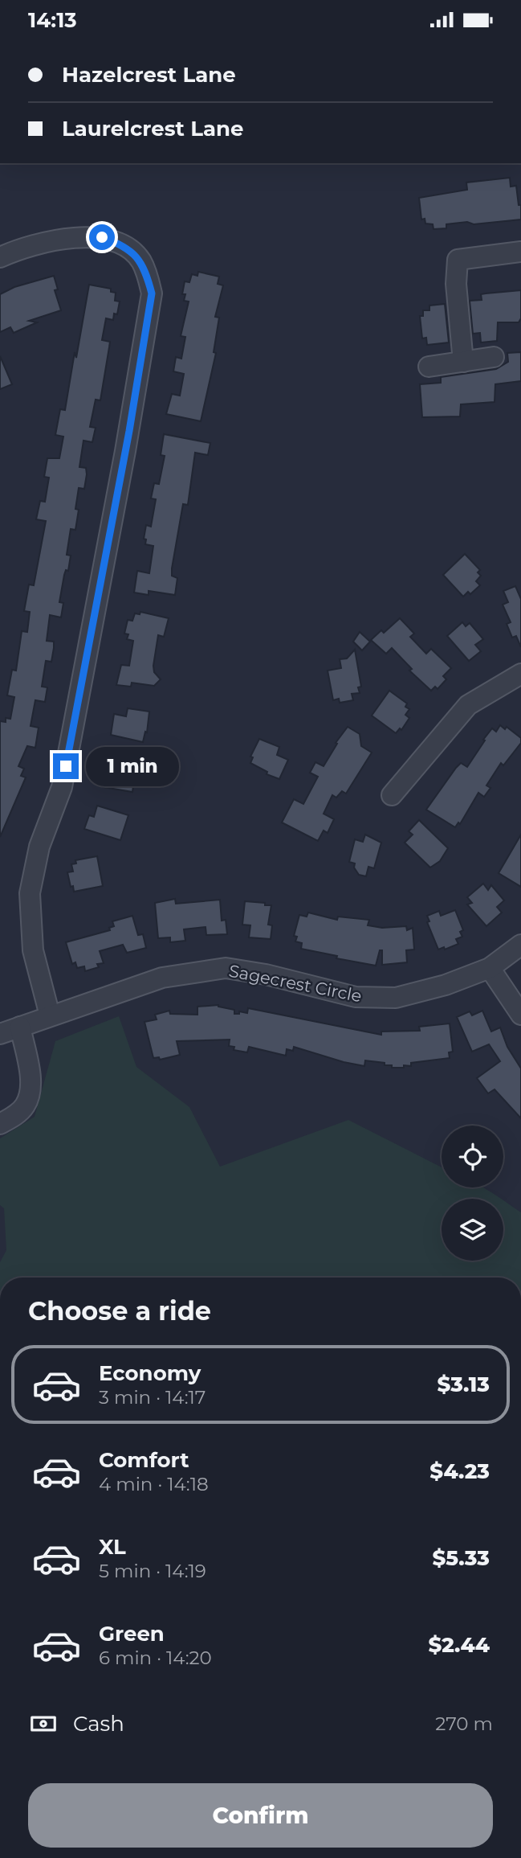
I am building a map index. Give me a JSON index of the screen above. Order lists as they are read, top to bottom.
{
  "streets": {
    "street": ["Sagecrest Circle"]
  },
  "page": {
    "status": "14:13",
    "banner": ["Hazelcrest Lane", "Laurelcrest Lane"],
    "bubble": "1 min",
    "heading": "Choose a ride",
    "list": [
      {
        "name": "Economy",
        "note": "3 min · 14:17",
        "value": "$3.13"
      },
      {
        "name": "Comfort",
        "note": "4 min · 14:18",
        "value": "$4.23"
      },
      {
        "name": "XL",
        "note": "5 min · 14:19",
        "value": "$5.33"
      },
      {
        "name": "Green",
        "note": "6 min · 14:20",
        "value": "$2.44"
      }
    ],
    "pay": ["Cash", "270 m"],
    "buttons": "Confirm"
  }
}
